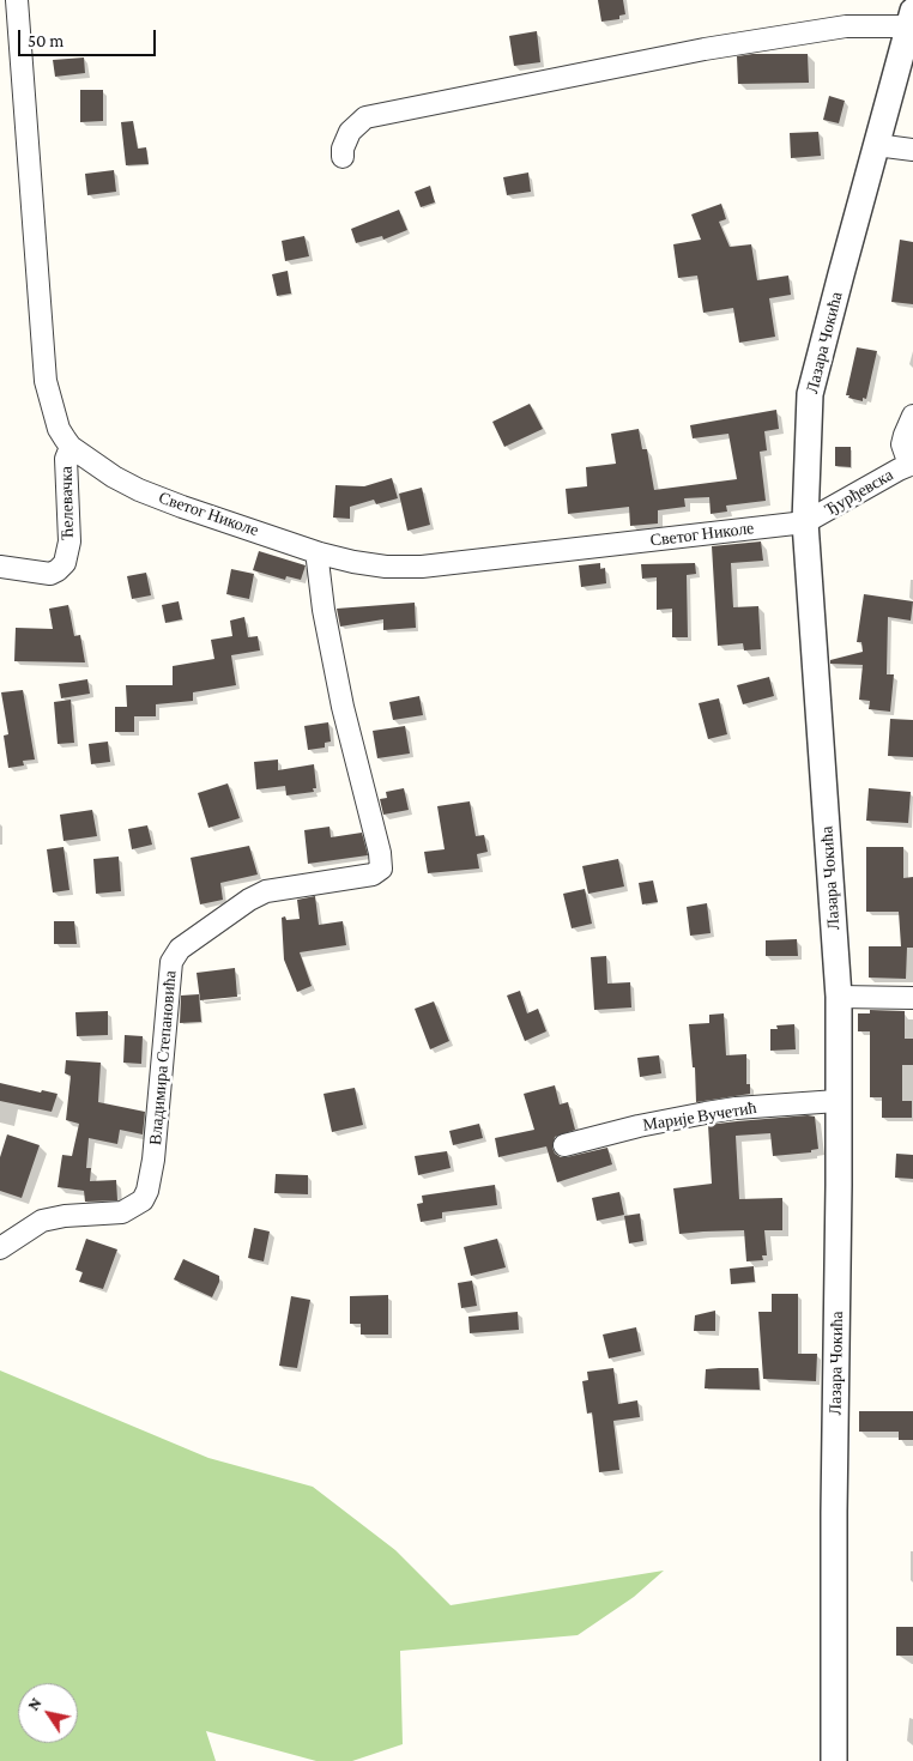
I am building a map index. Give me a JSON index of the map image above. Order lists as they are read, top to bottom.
{
  "streets": {
    "street": [
      "Лазара Чокића",
      "Ђурђевска",
      "Ћелевачка",
      "Светог Николе",
      "Владимира Степановића",
      "Марије Вучетић"
    ]
  },
  "crossings": [
    ["Лазара Чокића", "Ђурђевска"],
    ["Лазара Чокића", "Светог Николе"],
    ["Лазара Чокића", "Марије Вучетић"],
    ["Ђурђевска", "Светог Николе"],
    ["Ћелевачка", "Светог Николе"],
    ["Светог Николе", "Владимира Степановића"]
  ],
  "scale_bar": "50 m",
  "north": "top left"
}
